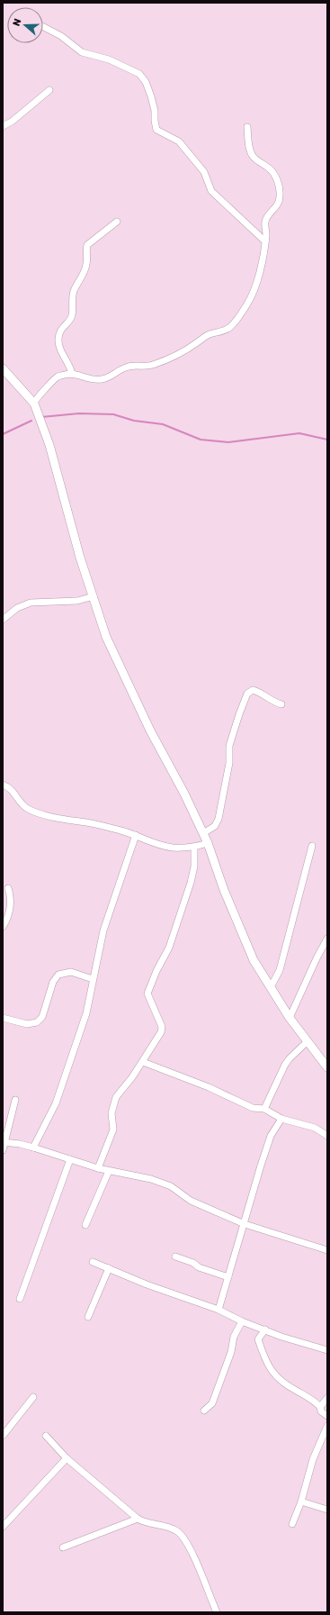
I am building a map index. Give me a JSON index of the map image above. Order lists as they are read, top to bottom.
{
  "north": "left"
}
